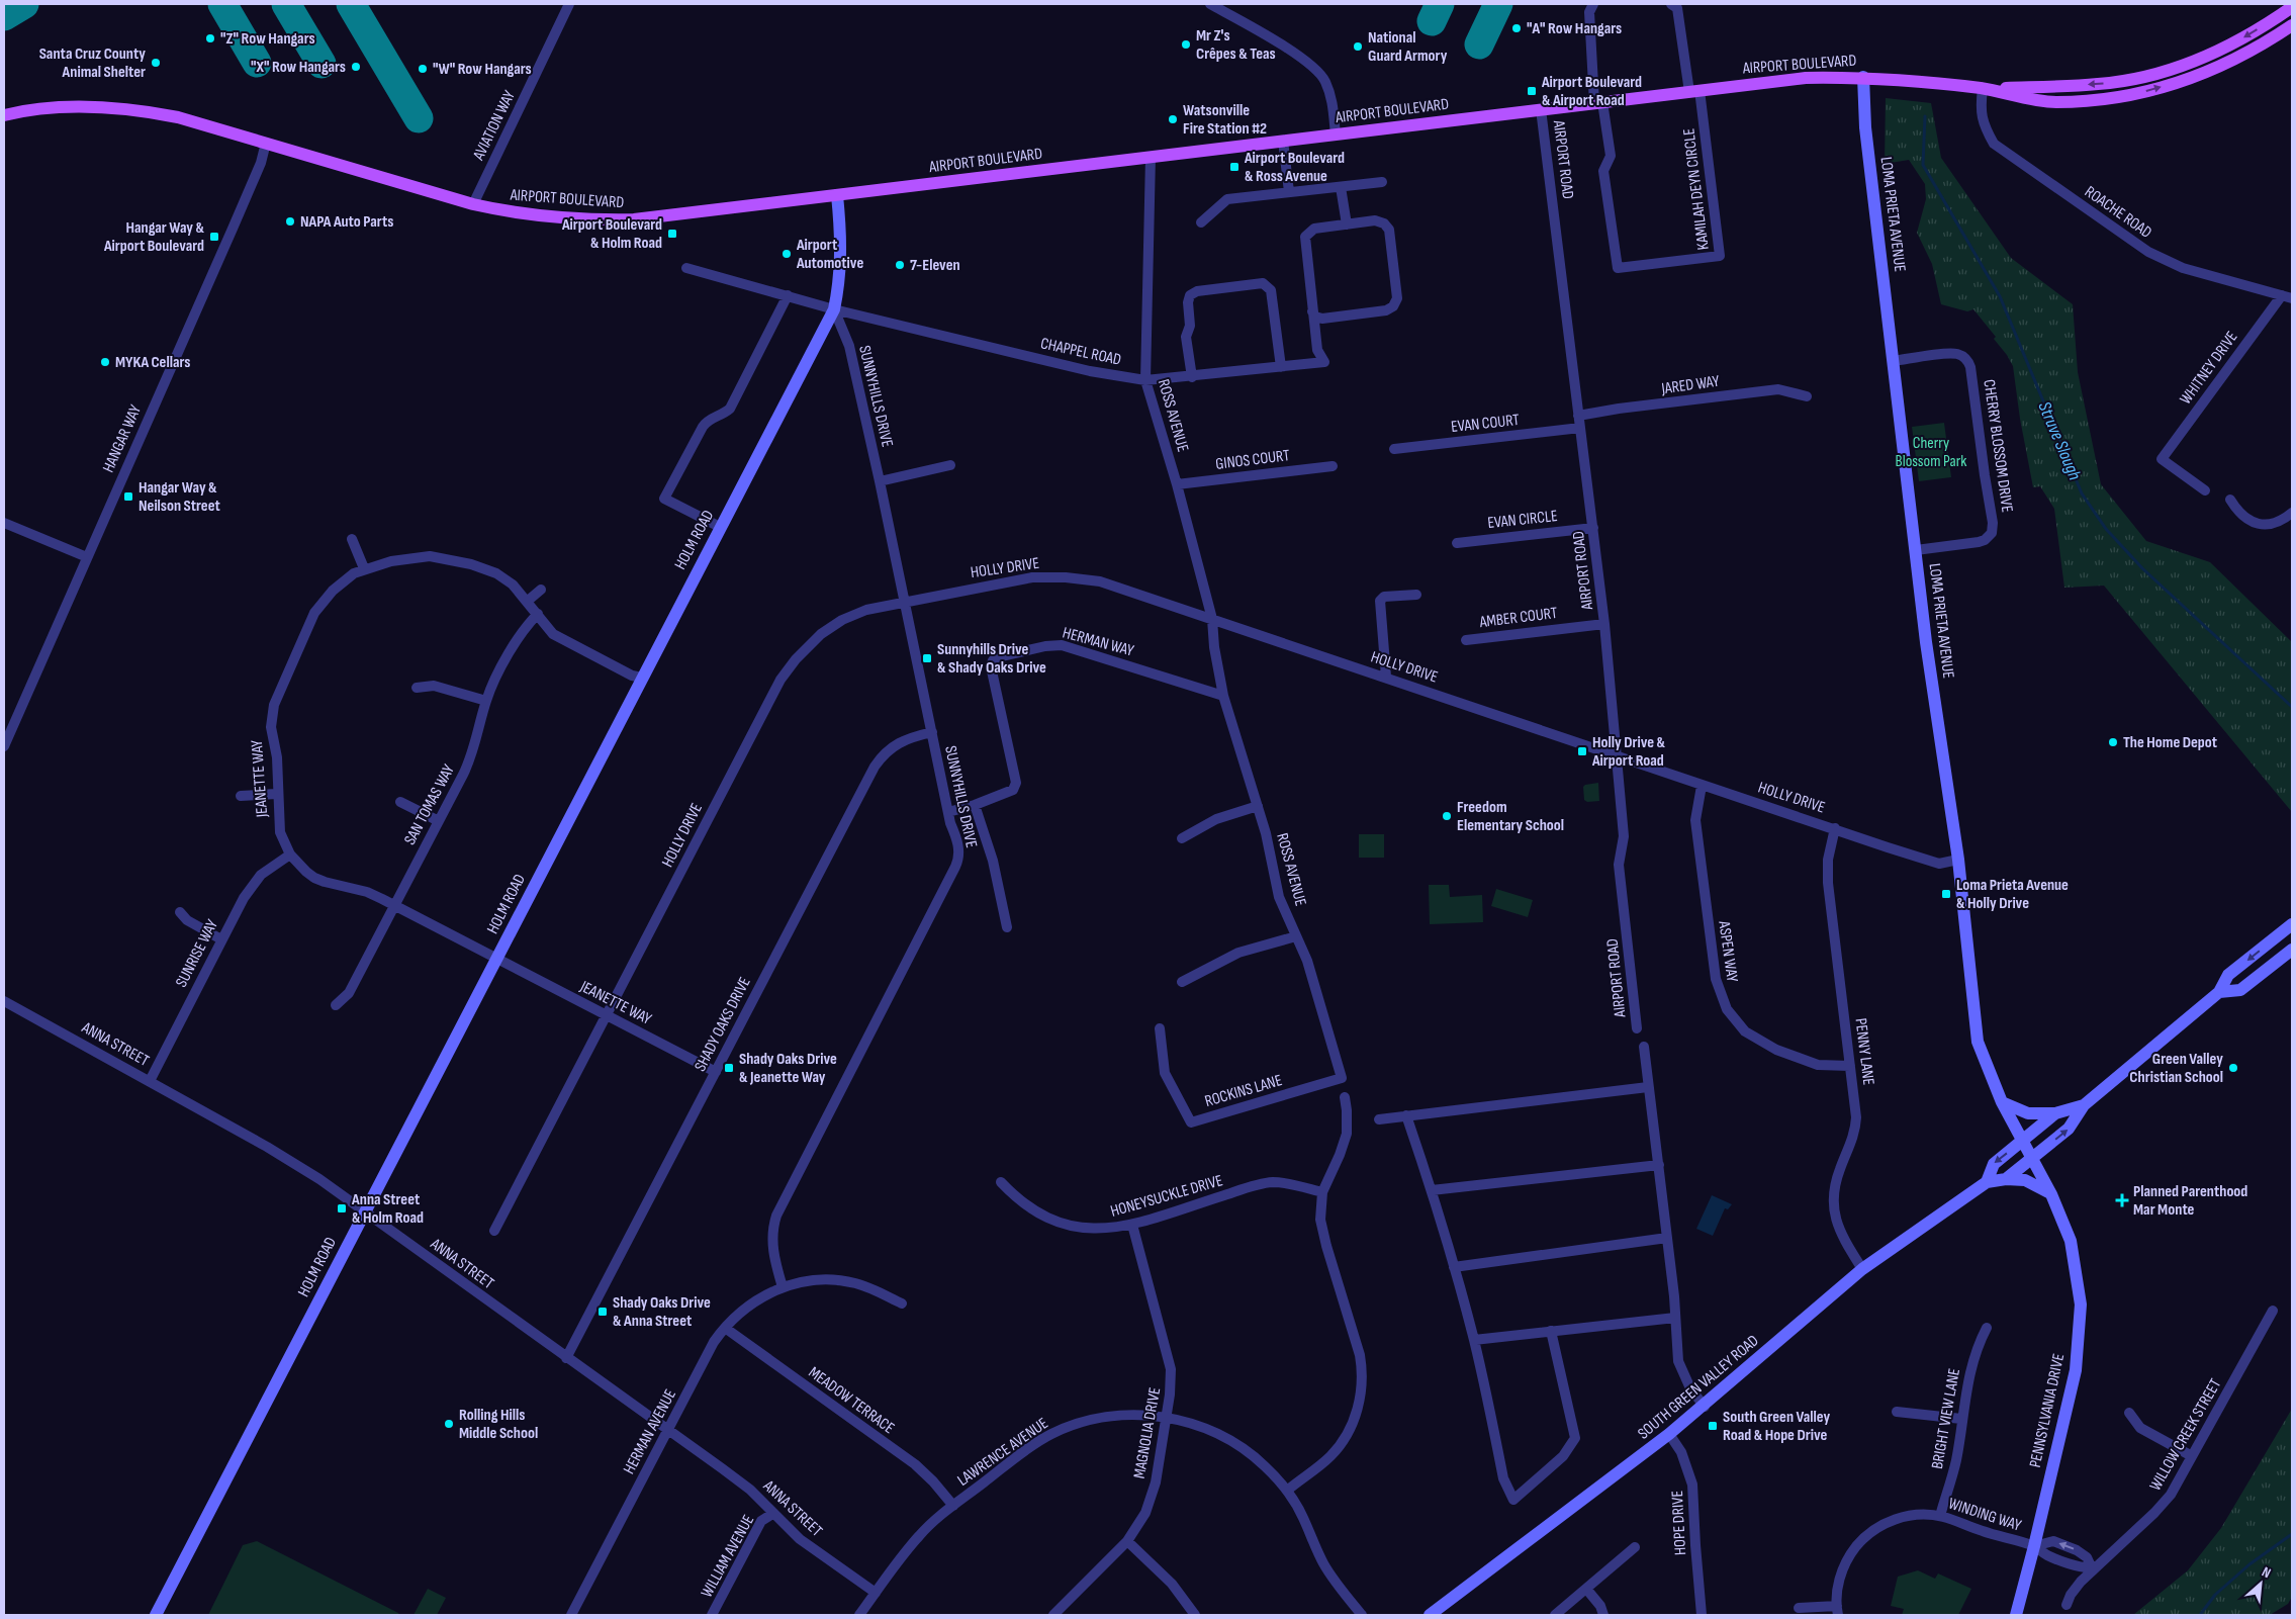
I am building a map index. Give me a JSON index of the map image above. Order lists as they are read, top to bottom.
{
  "streets": {
    "main road": ["AIRPORT BOULEVARD"],
    "street": [
      "AVIATION WAY",
      "AIRPORT ROAD",
      "KAMILAH DEYN CIRCLE",
      "ROACHE ROAD",
      "LOMA PRIETA AVENUE",
      "CHAPPEL ROAD",
      "WHITNEY DRIVE",
      "JARED WAY",
      "SUNNYHILLS DRIVE",
      "ROSS AVENUE",
      "EVAN COURT",
      "HANGAR WAY",
      "CHERRY BLOSSOM DRIVE",
      "GINOS COURT",
      "EVAN CIRCLE",
      "HOLM ROAD",
      "HOLLY DRIVE",
      "AMBER COURT",
      "HERMAN WAY",
      "JEANETTE WAY",
      "SAN TOMAS WAY",
      "ASPEN WAY",
      "SUNRISE WAY",
      "SHADY OAKS DRIVE",
      "ANNA STREET",
      "PENNY LANE",
      "ROCKINS LANE",
      "HONEYSUCKLE DRIVE",
      "SOUTH GREEN VALLEY ROAD",
      "MEADOW TERRACE",
      "PENNSYLVANIA DRIVE",
      "BRIGHT VIEW LANE",
      "HERMAN AVENUE",
      "MAGNOLIA DRIVE",
      "WILLOW CREEK STREET",
      "LAWRENCE AVENUE",
      "WINDING WAY",
      "HOPE DRIVE",
      "WILLIAM AVENUE"
    ]
  },
  "crossings": [
    ["AIRPORT BOULEVARD", "AVIATION WAY"],
    ["AIRPORT BOULEVARD", "AIRPORT ROAD"],
    ["AIRPORT BOULEVARD", "KAMILAH DEYN CIRCLE"],
    ["AIRPORT BOULEVARD", "ROACHE ROAD"],
    ["AIRPORT BOULEVARD", "LOMA PRIETA AVENUE"],
    ["AIRPORT BOULEVARD", "ROSS AVENUE"],
    ["AIRPORT BOULEVARD", "HANGAR WAY"],
    ["AIRPORT BOULEVARD", "HOLM ROAD"],
    ["AIRPORT ROAD", "JARED WAY"],
    ["AIRPORT ROAD", "EVAN COURT"],
    ["AIRPORT ROAD", "EVAN CIRCLE"],
    ["AIRPORT ROAD", "HOLLY DRIVE"],
    ["AIRPORT ROAD", "AMBER COURT"],
    ["ROACHE ROAD", "WHITNEY DRIVE"],
    ["LOMA PRIETA AVENUE", "CHERRY BLOSSOM DRIVE"],
    ["LOMA PRIETA AVENUE", "HOLLY DRIVE"],
    ["LOMA PRIETA AVENUE", "SOUTH GREEN VALLEY ROAD"],
    ["LOMA PRIETA AVENUE", "PENNSYLVANIA DRIVE"],
    ["CHAPPEL ROAD", "SUNNYHILLS DRIVE"],
    ["CHAPPEL ROAD", "ROSS AVENUE"],
    ["CHAPPEL ROAD", "HOLM ROAD"],
    ["SUNNYHILLS DRIVE", "HOLM ROAD"],
    ["SUNNYHILLS DRIVE", "HOLLY DRIVE"],
    ["SUNNYHILLS DRIVE", "HERMAN WAY"],
    ["SUNNYHILLS DRIVE", "SHADY OAKS DRIVE"],
    ["SUNNYHILLS DRIVE", "HERMAN AVENUE"],
    ["ROSS AVENUE", "GINOS COURT"],
    ["ROSS AVENUE", "HOLLY DRIVE"],
    ["ROSS AVENUE", "HERMAN WAY"],
    ["ROSS AVENUE", "ROCKINS LANE"],
    ["HOLM ROAD", "JEANETTE WAY"],
    ["HOLM ROAD", "ANNA STREET"],
    ["HOLLY DRIVE", "JEANETTE WAY"],
    ["HOLLY DRIVE", "ASPEN WAY"],
    ["HOLLY DRIVE", "PENNY LANE"],
    ["JEANETTE WAY", "SAN TOMAS WAY"],
    ["JEANETTE WAY", "SUNRISE WAY"],
    ["JEANETTE WAY", "SHADY OAKS DRIVE"],
    ["ASPEN WAY", "PENNY LANE"],
    ["SUNRISE WAY", "ANNA STREET"],
    ["SHADY OAKS DRIVE", "ANNA STREET"],
    ["ANNA STREET", "HERMAN AVENUE"],
    ["ANNA STREET", "LAWRENCE AVENUE"],
    ["ANNA STREET", "WILLIAM AVENUE"],
    ["PENNY LANE", "SOUTH GREEN VALLEY ROAD"],
    ["HONEYSUCKLE DRIVE", "MAGNOLIA DRIVE"],
    ["SOUTH GREEN VALLEY ROAD", "PENNSYLVANIA DRIVE"],
    ["SOUTH GREEN VALLEY ROAD", "HOPE DRIVE"],
    ["MEADOW TERRACE", "HERMAN AVENUE"],
    ["MEADOW TERRACE", "LAWRENCE AVENUE"],
    ["PENNSYLVANIA DRIVE", "WINDING WAY"],
    ["BRIGHT VIEW LANE", "WINDING WAY"],
    ["MAGNOLIA DRIVE", "LAWRENCE AVENUE"]
  ],
  "water": ["Struve Slough"],
  "parks": ["Cherry Blossom Park"],
  "places": {
    "other": [
      "\"A\" Row Hangars",
      "\"Z\" Row Hangars",
      "Mr Z's Crêpes & Teas",
      "National Guard Armory",
      "Santa Cruz County Animal Shelter",
      "\"X\" Row Hangars",
      "\"W\" Row Hangars",
      "Watsonville Fire Station #2",
      "NAPA Auto Parts",
      "Airport Automotive",
      "7-Eleven",
      "MYKA Cellars",
      "The Home Depot",
      "Freedom Elementary School",
      "Green Valley Christian School",
      "Rolling Hills Middle School"
    ],
    "transit": [
      "Airport Boulevard & Airport Road",
      "Airport Boulevard & Ross Avenue",
      "Airport Boulevard & Holm Road",
      "Hangar Way & Airport Boulevard",
      "Hangar Way & Neilson Street",
      "Sunnyhills Drive & Shady Oaks Drive",
      "Holly Drive & Airport Road",
      "Loma Prieta Avenue & Holly Drive",
      "Shady Oaks Drive & Jeanette Way",
      "Anna Street & Holm Road",
      "Shady Oaks Drive & Anna Street",
      "South Green Valley Road & Hope Drive"
    ],
    "health": ["Planned Parenthood Mar Monte"]
  },
  "north": "top right"
}
